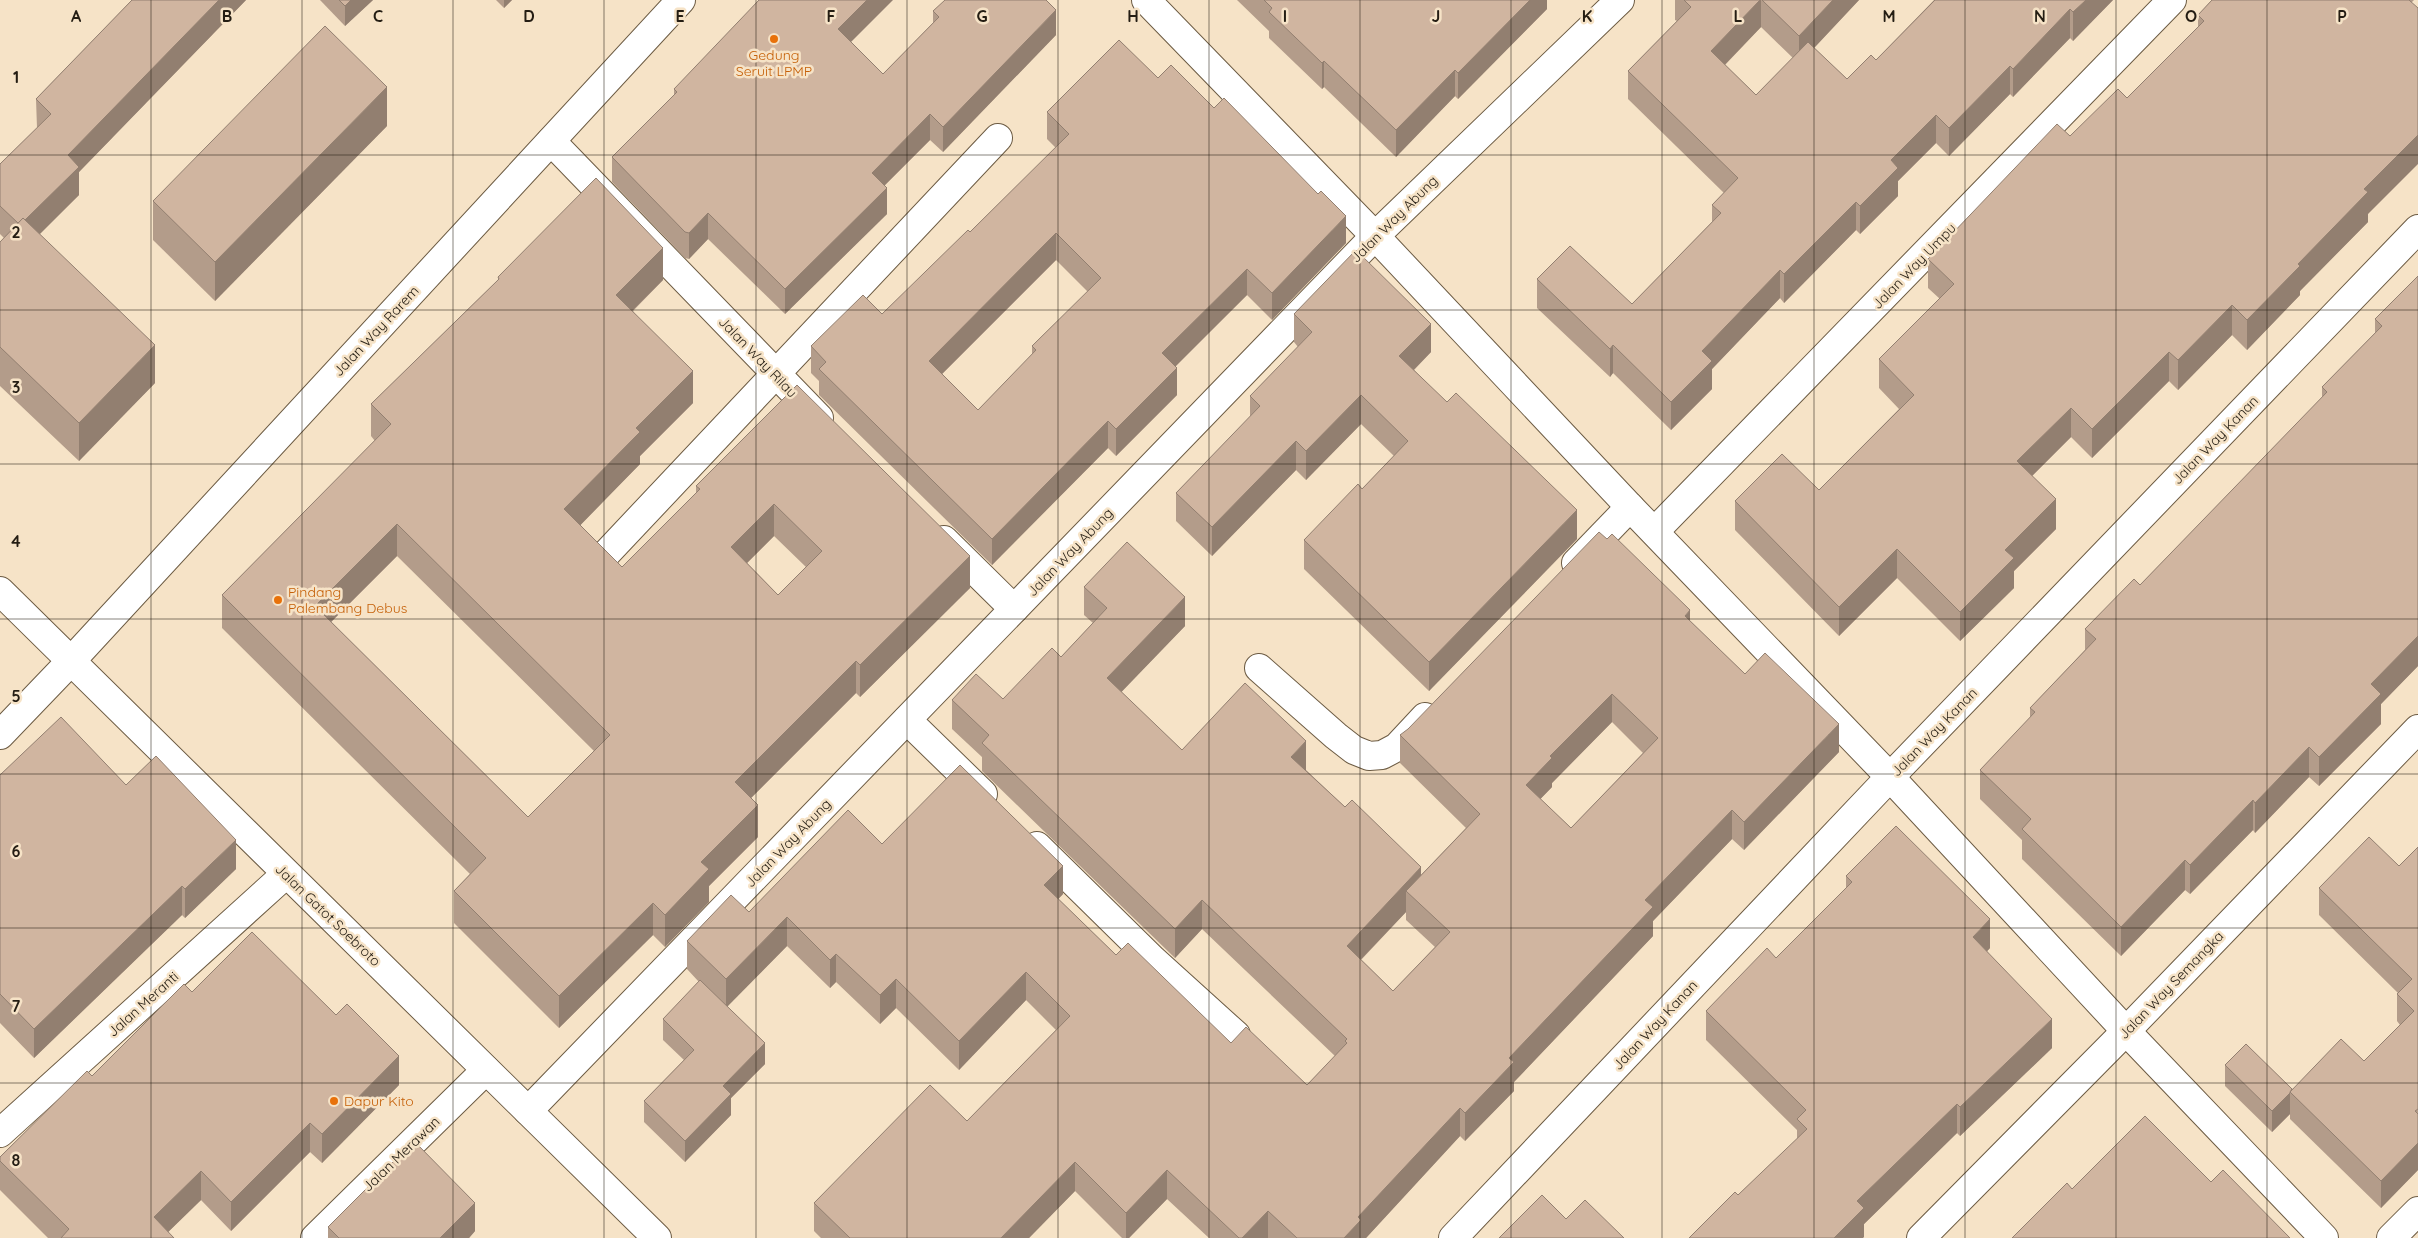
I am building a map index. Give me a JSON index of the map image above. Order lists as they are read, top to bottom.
{
  "streets": {
    "street": [
      "Jalan Way Abung",
      "Jalan Way Umpu",
      "Jalan Way Rarem",
      "Jalan Way Rilau",
      "Jalan Way Kanan",
      "Jalan Gatot Soebroto",
      "Jalan Way Semangka",
      "Jalan Meranti",
      "Jalan Merawan"
    ]
  },
  "crossings": [
    ["Jalan Way Abung", "Jalan Gatot Soebroto"],
    ["Jalan Way Rarem", "Jalan Way Rilau"],
    ["Jalan Way Rarem", "Jalan Gatot Soebroto"],
    ["Jalan Gatot Soebroto", "Jalan Meranti"],
    ["Jalan Gatot Soebroto", "Jalan Merawan"]
  ],
  "places": ["Gedung Seruit LPMP", "Pindang Palembang Debus", "Dapur Kito"],
  "grid": {
    "columns": [
      "A",
      "B",
      "C",
      "D",
      "E",
      "F",
      "G",
      "H",
      "I",
      "J",
      "K",
      "L",
      "M",
      "N",
      "O",
      "P"
    ],
    "rows": [
      "1",
      "2",
      "3",
      "4",
      "5",
      "6",
      "7",
      "8"
    ]
  }
}
